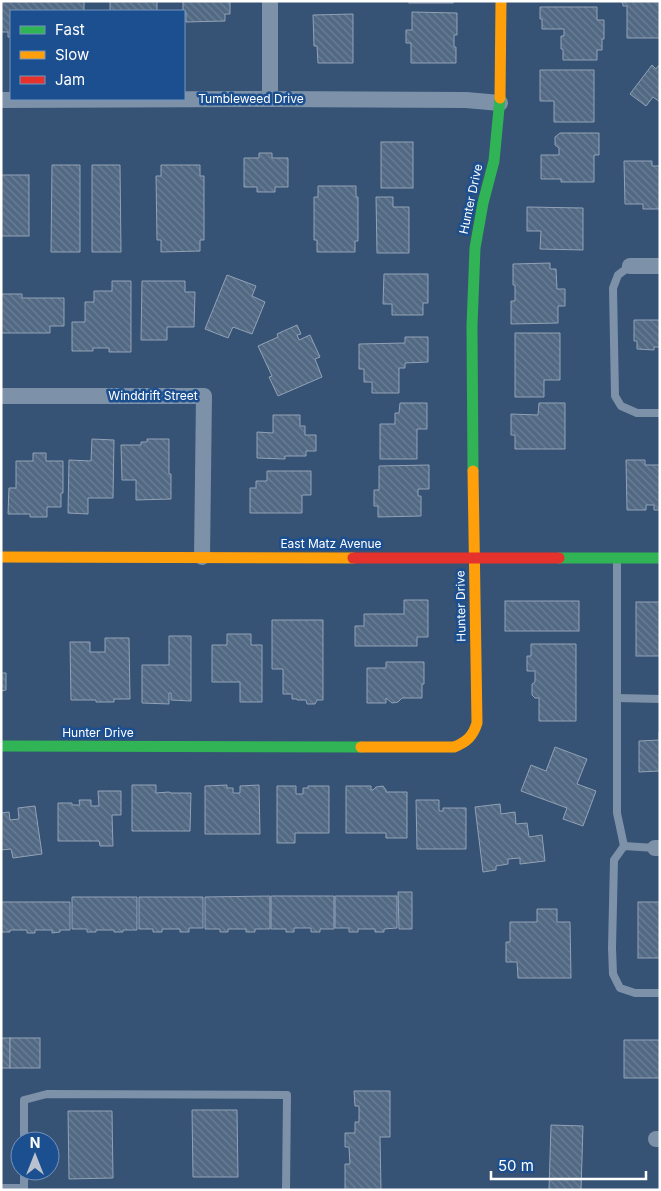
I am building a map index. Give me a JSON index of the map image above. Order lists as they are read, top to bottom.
{
  "streets": {
    "street": [
      "Tumbleweed Drive",
      "Hunter Drive",
      "Winddrift Street",
      "East Matz Avenue"
    ]
  },
  "crossings": [
    ["Tumbleweed Drive", "Hunter Drive"],
    ["Hunter Drive", "East Matz Avenue"],
    ["Winddrift Street", "East Matz Avenue"]
  ],
  "legend": ["Fast", "Slow", "Jam"],
  "scale_bar": "50 m",
  "north": "top"
}
